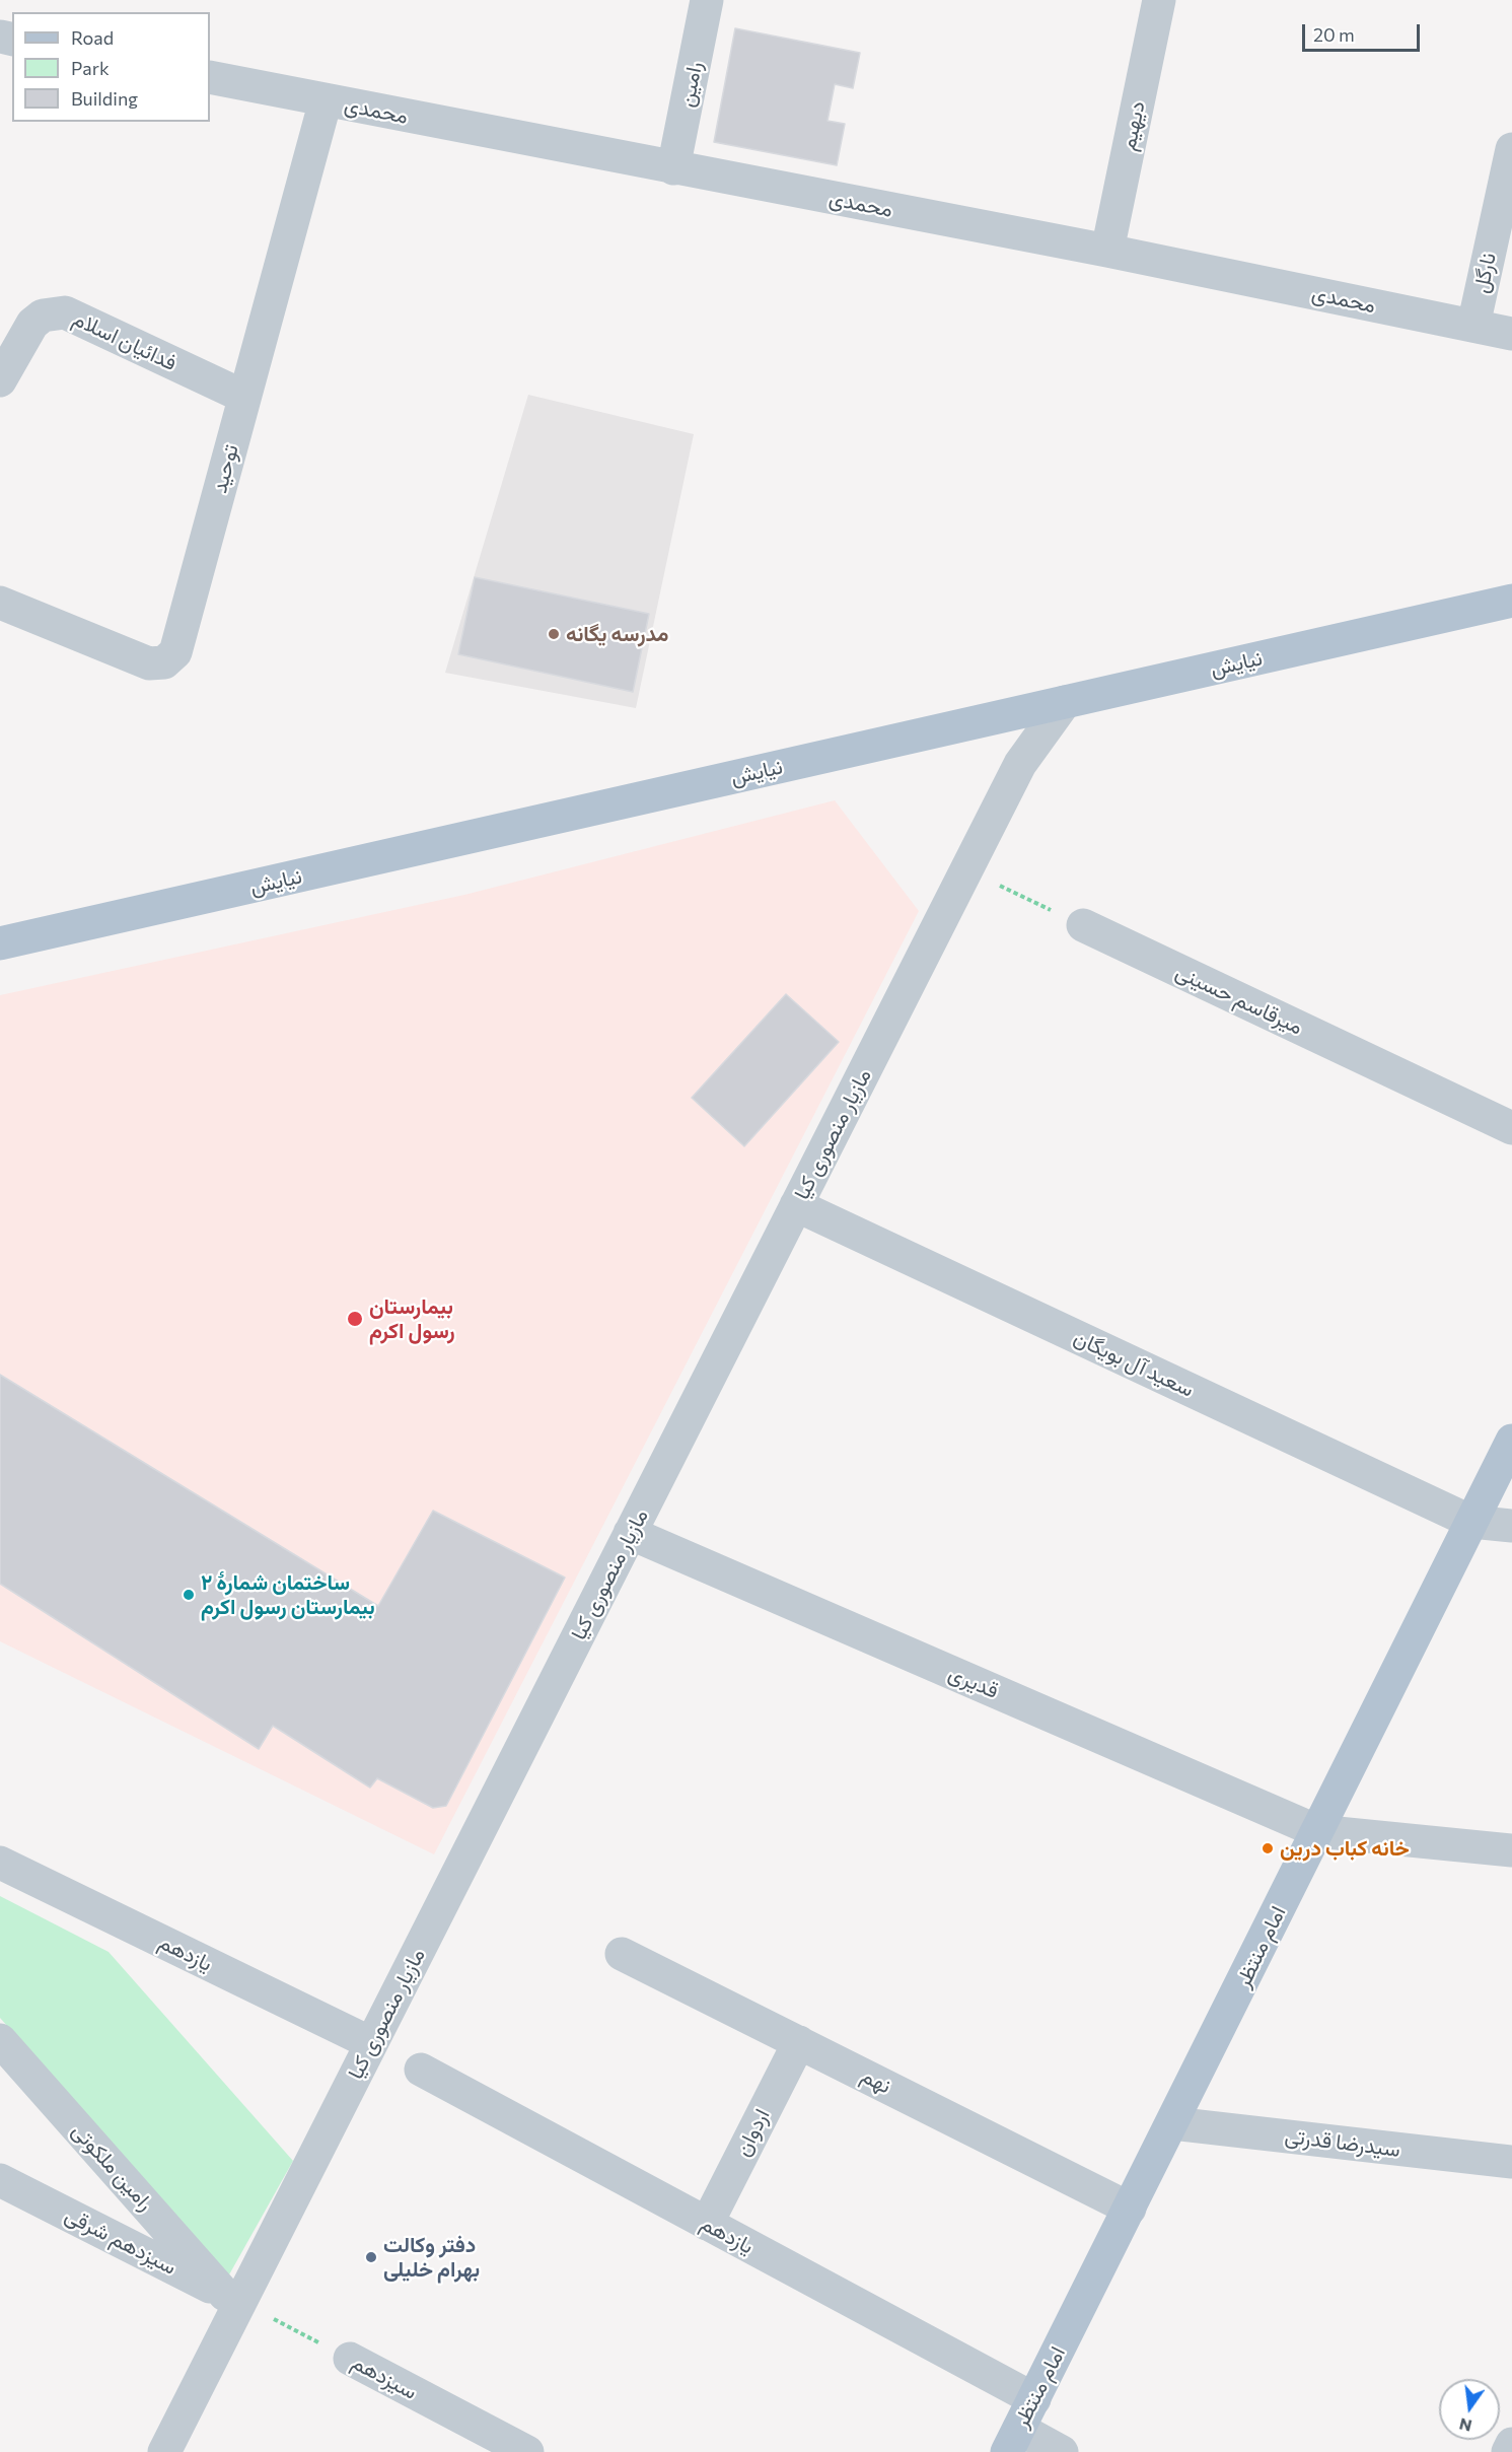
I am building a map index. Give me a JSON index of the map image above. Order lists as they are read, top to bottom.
{
  "streets": {
    "main road": ["نیایش", "امام منتظر"],
    "street": [
      "رامین",
      "محمدی",
      "دیهیم",
      "نارگل",
      "فدائیان اسلام",
      "توحید",
      "میرقاسم حسینی",
      "مازیار منصوری کیا",
      "سعید آل بویگان",
      "قدیری",
      "یازدهم",
      "نهم",
      "اردوان",
      "سیدرضا قدرتی",
      "رامین ملکوتی",
      "سیزدهم شرقی",
      "سیزدهم"
    ]
  },
  "crossings": [
    ["رامین", "محمدی"],
    ["محمدی", "دیهیم"],
    ["محمدی", "نارگل"],
    ["محمدی", "توحید"],
    ["فدائیان اسلام", "توحید"],
    ["نیایش", "مازیار منصوری کیا"],
    ["مازیار منصوری کیا", "سعید آل بویگان"],
    ["مازیار منصوری کیا", "قدیری"],
    ["مازیار منصوری کیا", "یازدهم"],
    ["مازیار منصوری کیا", "رامین ملکوتی"],
    ["مازیار منصوری کیا", "سیزدهم شرقی"],
    ["مازیار منصوری کیا", "سیزدهم"],
    ["سعید آل بویگان", "امام منتظر"],
    ["قدیری", "امام منتظر"],
    ["امام منتظر", "یازدهم"],
    ["امام منتظر", "نهم"],
    ["امام منتظر", "سیدرضا قدرتی"],
    ["یازدهم", "اردوان"],
    ["نهم", "اردوان"],
    ["رامین ملکوتی", "سیزدهم شرقی"],
    ["رامین ملکوتی", "سیزدهم"],
    ["سیزدهم شرقی", "سیزدهم"]
  ],
  "places": [
    "مدرسه یگانه",
    "بیمارستان رسول اکرم",
    "ساختمان شمارهٔ ۲ بیمارستان رسول اکرم",
    "خانه کباب درین",
    "دفتر وکالت بهرام خلیلی"
  ],
  "legend": ["Road", "Park", "Building"],
  "scale_bar": "20 m",
  "north": "bottom"
}
